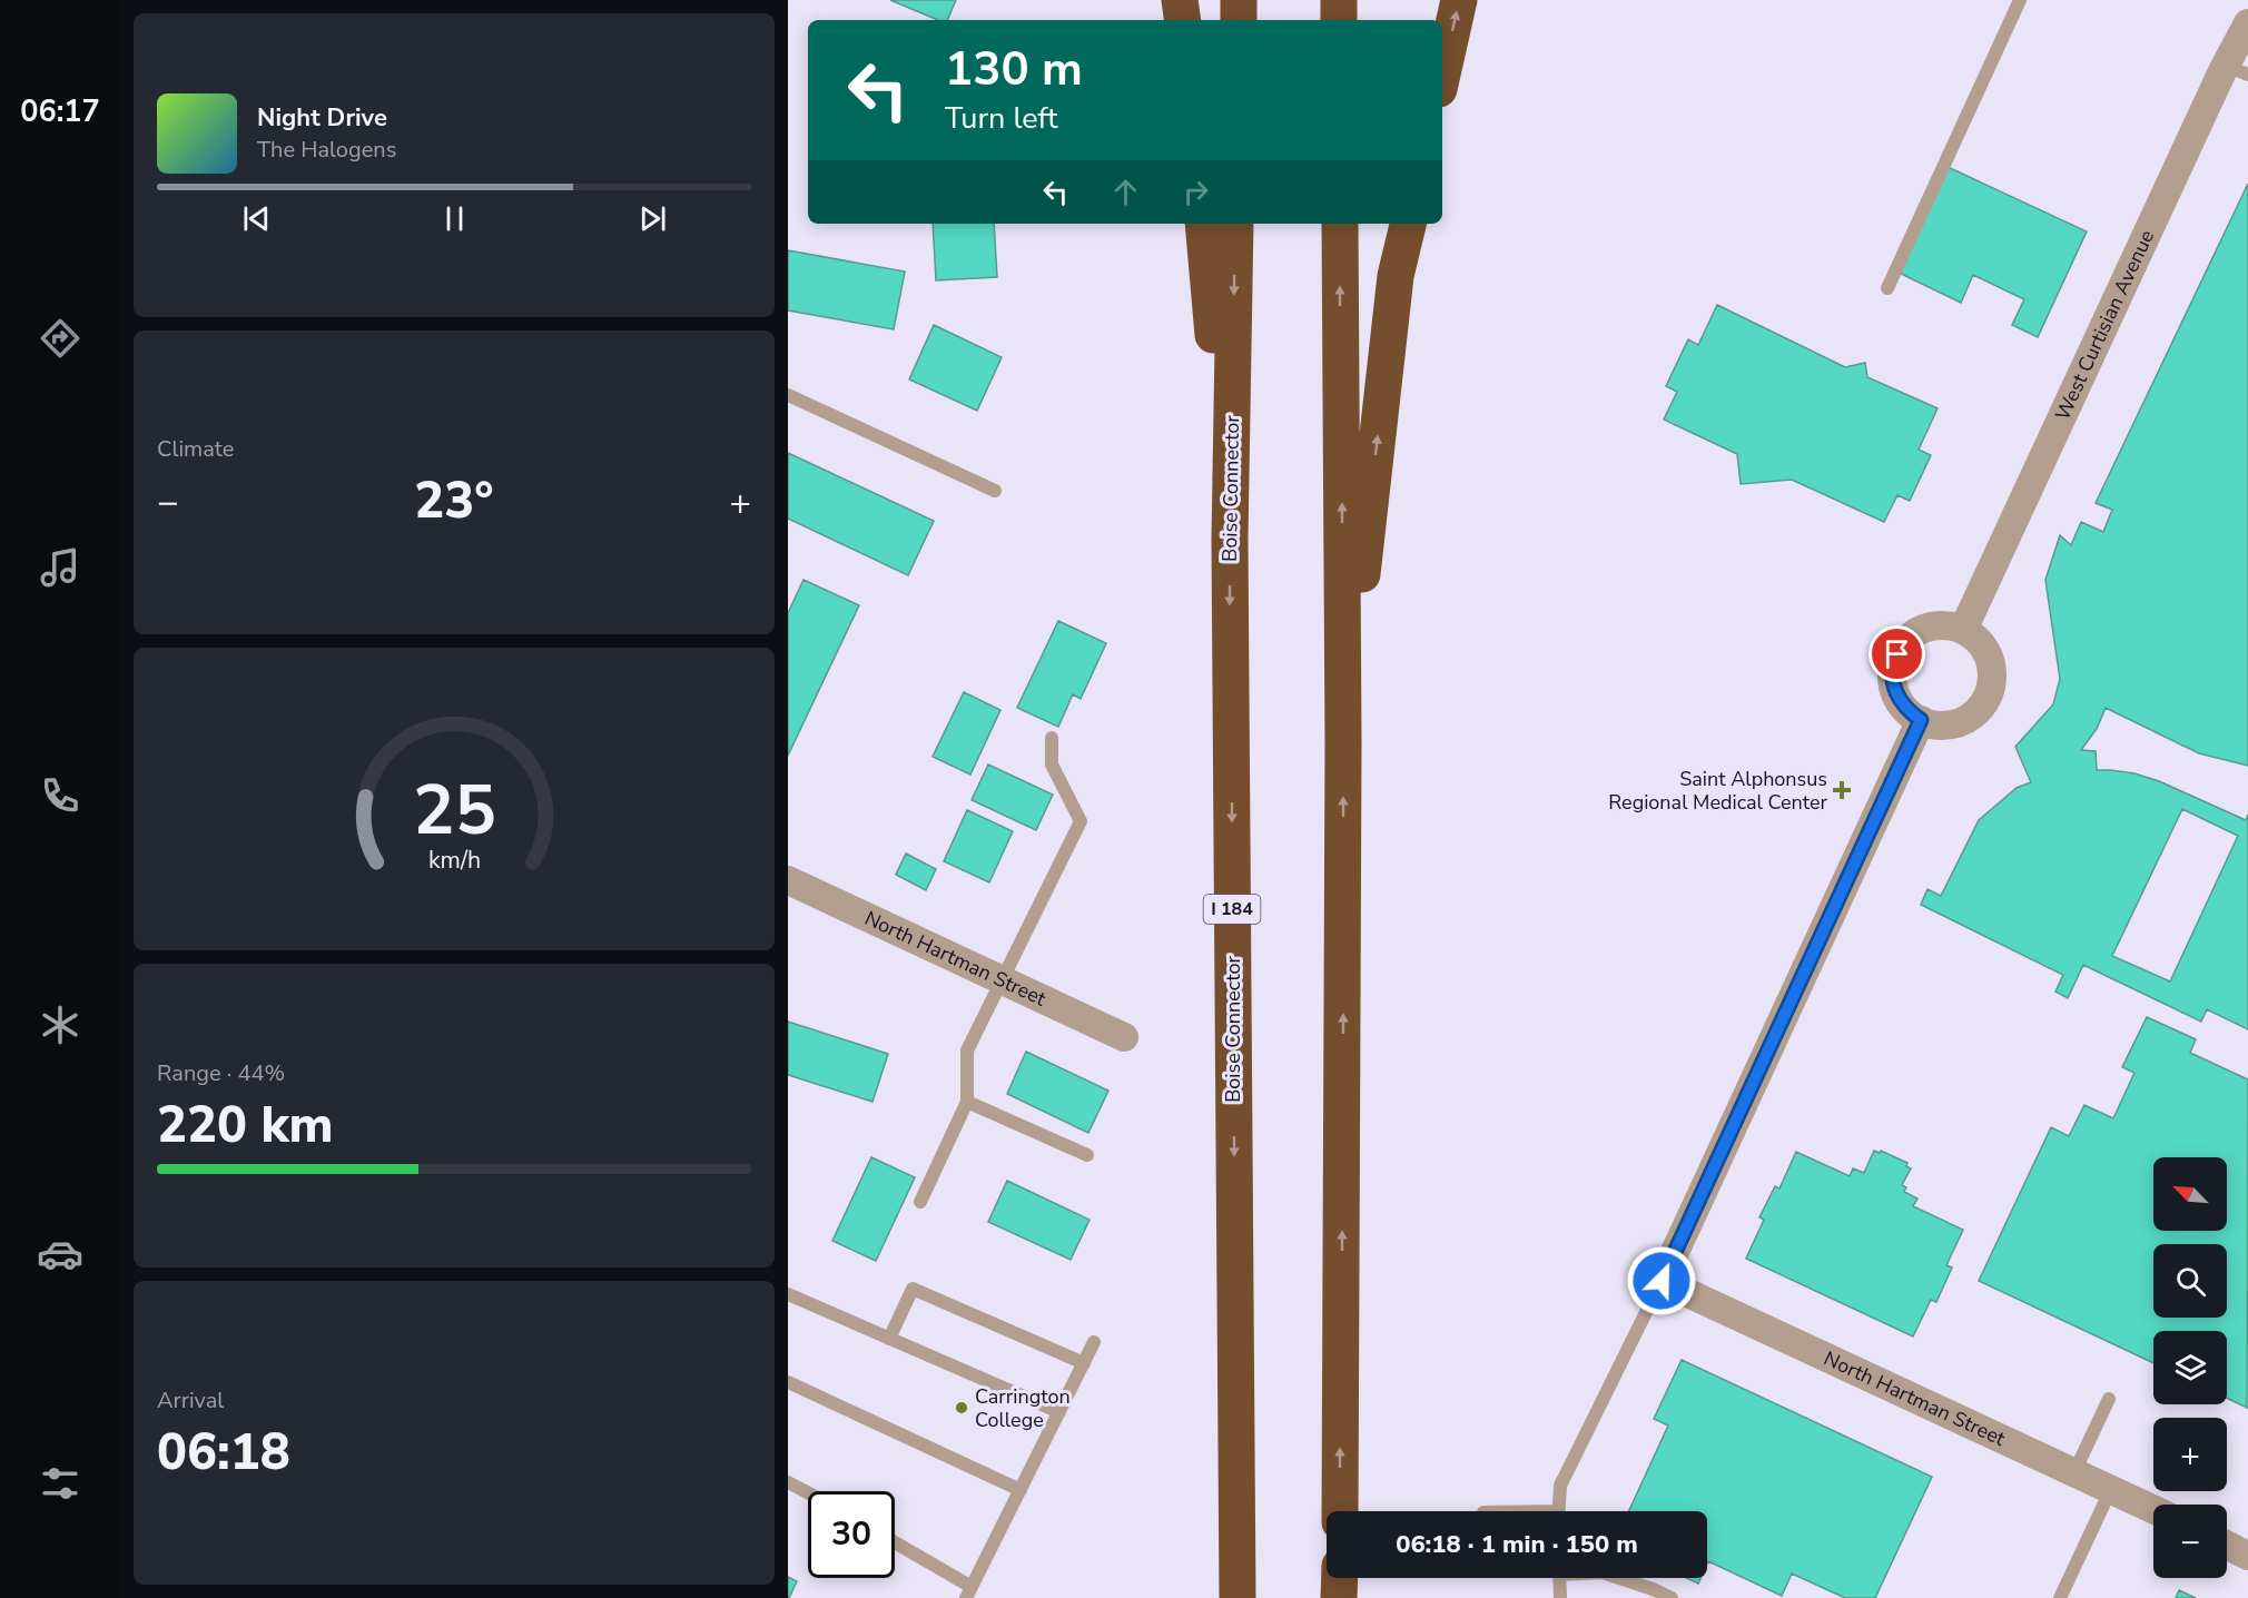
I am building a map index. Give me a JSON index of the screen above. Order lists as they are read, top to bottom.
{
  "streets": {
    "highway": ["Boise Connector", "I 184"],
    "street": ["West Curtisian Avenue", "North Hartman Street"]
  },
  "places": {
    "health": ["Saint Alphonsus Regional Medical Center"],
    "other": ["Carrington College"]
  },
  "north": "top left",
  "page": {
    "tabs": "06:17",
    "turn": ["130 m", "Turn left"],
    "song": ["Night Drive", "The Halogens"],
    "tile": [
      "Climate",
      ["Range · 44%", "220 km"],
      ["Arrival", "06:18"]
    ],
    "heat": ["−", "23°", "+"],
    "map_buttons": ["+", "−"],
    "limit": "30",
    "trip": "06:18 · 1 min · 150 m",
    "gauge": ["25", "km/h"]
  }
}
